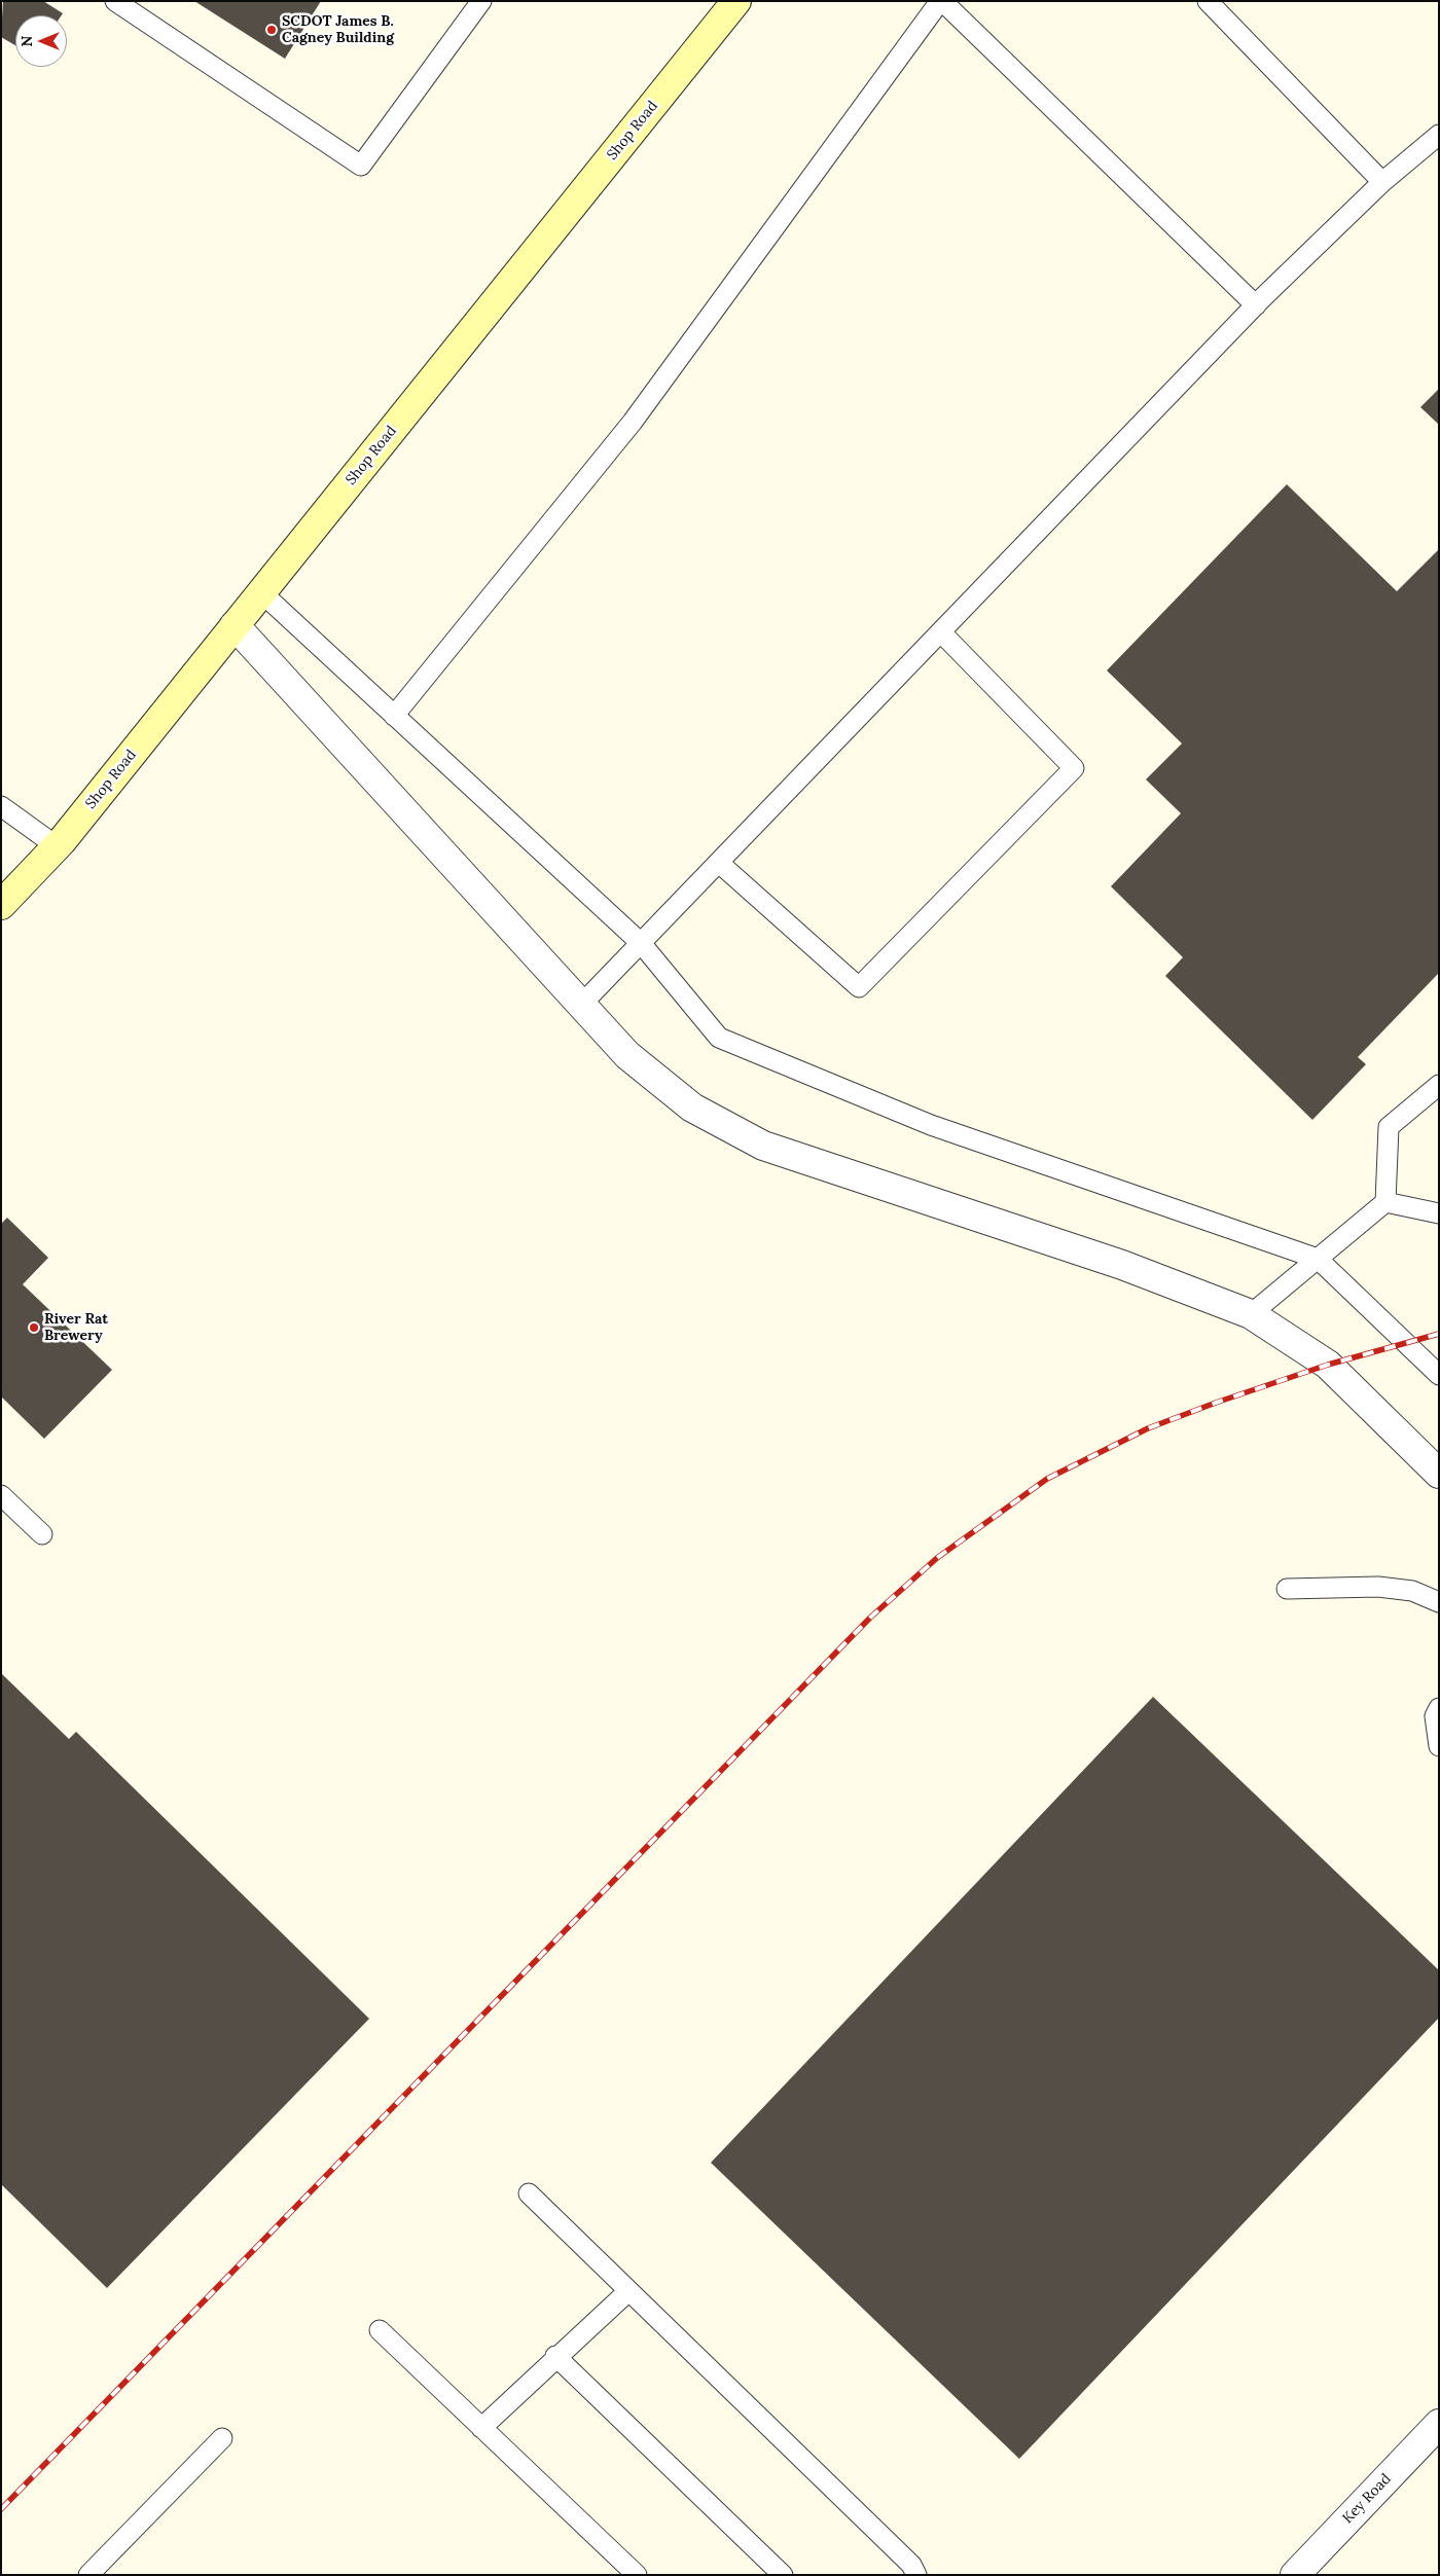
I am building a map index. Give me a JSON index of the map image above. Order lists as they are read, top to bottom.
{
  "streets": {
    "street": ["Shop Road", "Key Road"]
  },
  "places": ["SCDOT James B. Cagney Building", "River Rat Brewery"],
  "north": "left"
}
